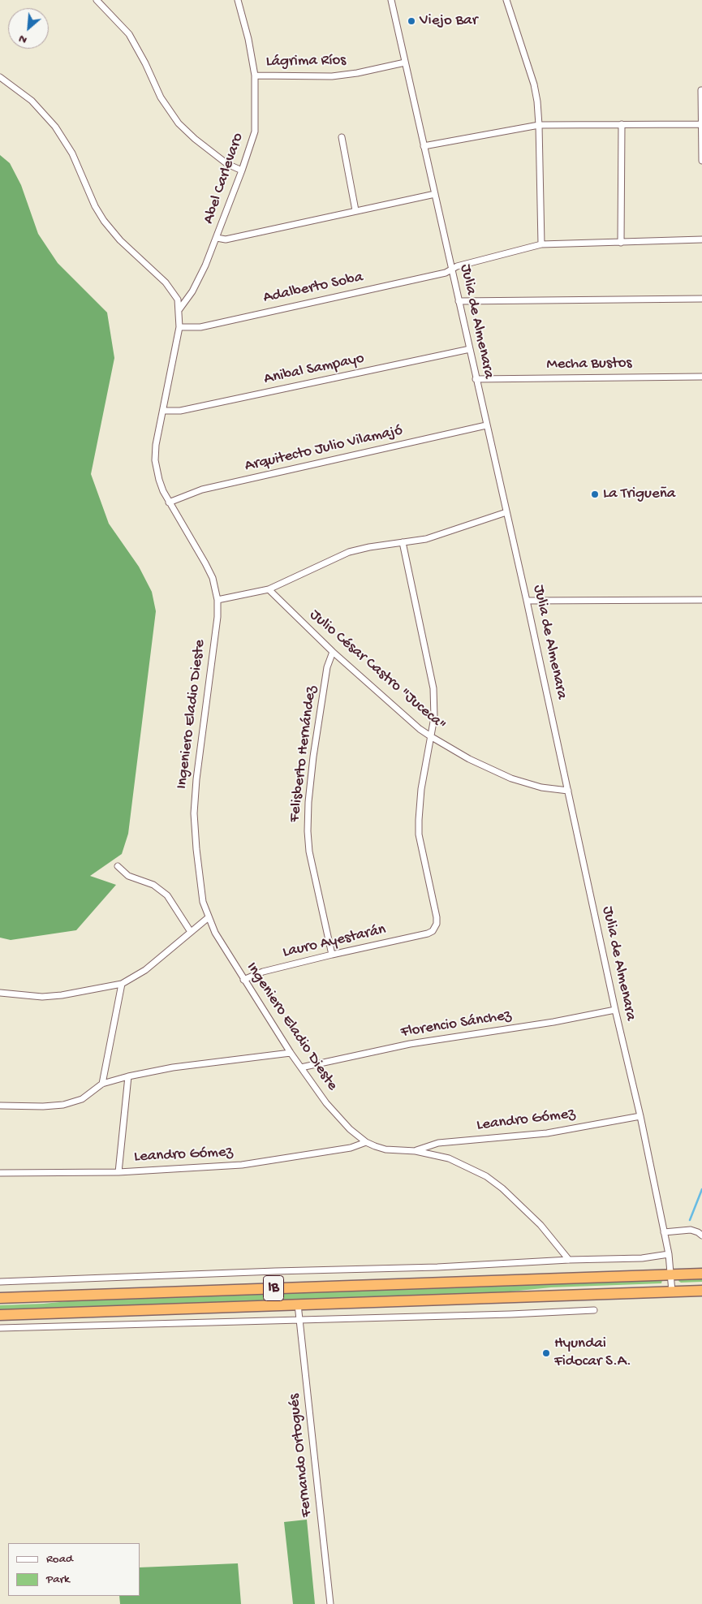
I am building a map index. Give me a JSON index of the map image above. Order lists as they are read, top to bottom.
{
  "streets": {
    "highway": ["IB"],
    "street": [
      "Lágrima Ríos",
      "Abel Carlevaro",
      "Adalberto Soba",
      "Julia de Almenara",
      "Mecha Bustos",
      "Anibal Sampayo",
      "Arquitecto Julio Vilamajó",
      "Julio César Castro \"Juceca\"",
      "Ingeniero Eladio Dieste",
      "Felisberto Hernández",
      "Lauro Ayestarán",
      "Florencio Sánchez",
      "Leandro Gómez",
      "Fernando Ortogués"
    ]
  },
  "crossings": [
    ["Lágrima Ríos", "Abel Carlevaro"],
    ["Lágrima Ríos", "Julia de Almenara"],
    ["Abel Carlevaro", "Ingeniero Eladio Dieste"],
    ["Adalberto Soba", "Julia de Almenara"],
    ["Adalberto Soba", "Ingeniero Eladio Dieste"],
    ["Julia de Almenara", "Mecha Bustos"],
    ["Julia de Almenara", "Anibal Sampayo"],
    ["Julia de Almenara", "Arquitecto Julio Vilamajó"],
    ["Julia de Almenara", "Julio César Castro \"Juceca\""],
    ["Julia de Almenara", "Florencio Sánchez"],
    ["Julia de Almenara", "Leandro Gómez"],
    ["Julia de Almenara", "IB"],
    ["Anibal Sampayo", "Ingeniero Eladio Dieste"],
    ["Arquitecto Julio Vilamajó", "Ingeniero Eladio Dieste"],
    ["Julio César Castro \"Juceca\"", "Felisberto Hernández"],
    ["Julio César Castro \"Juceca\"", "Lauro Ayestarán"],
    ["Ingeniero Eladio Dieste", "Lauro Ayestarán"],
    ["Ingeniero Eladio Dieste", "Florencio Sánchez"],
    ["Ingeniero Eladio Dieste", "Leandro Gómez"],
    ["Felisberto Hernández", "Lauro Ayestarán"],
    ["IB", "Fernando Ortogués"]
  ],
  "places": ["Viejo Bar", "La Trigueña", "Hyundai Fidocar S.A."],
  "legend": ["Road", "Park"],
  "north": "bottom left"
}
